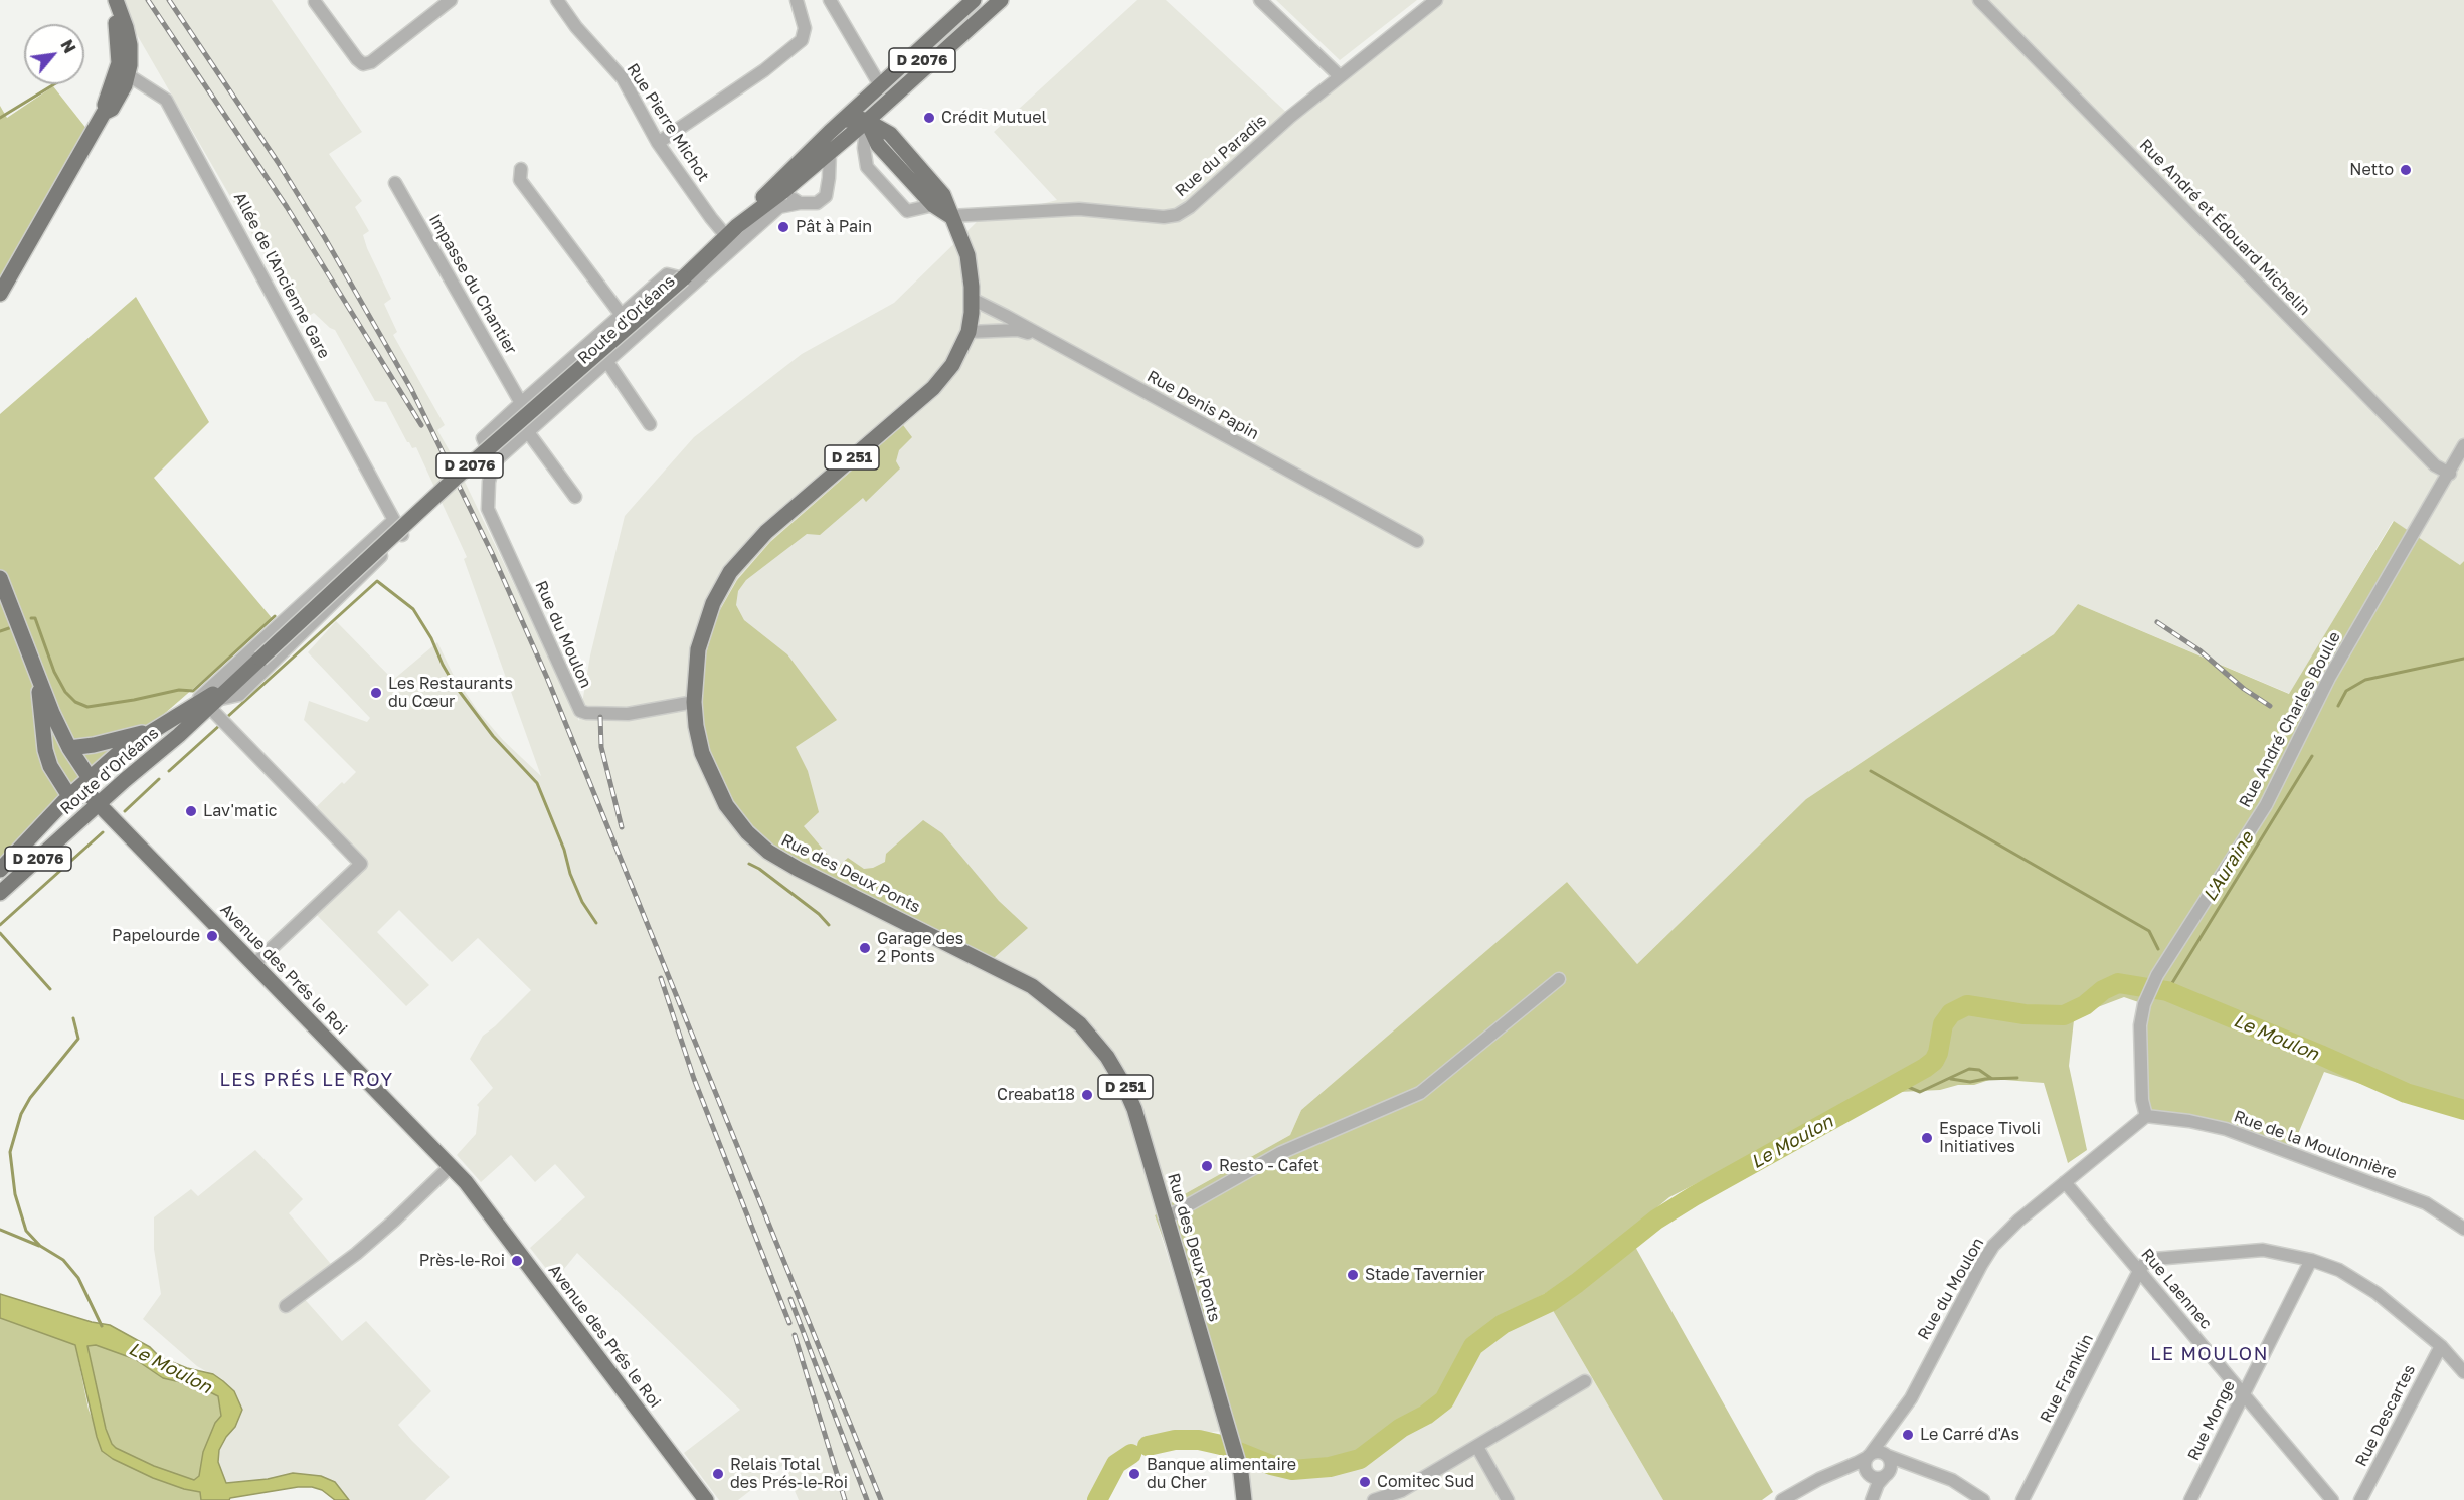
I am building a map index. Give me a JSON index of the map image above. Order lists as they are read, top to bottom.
{
  "streets": {
    "main road": [
      "D 2076",
      "Route d'Orléans",
      "D 251",
      "Rue des Deux Ponts",
      "Avenue des Prés le Roi"
    ],
    "street": [
      "Rue Pierre Michot",
      "Rue du Paradis",
      "Rue André et Édouard Michelin",
      "Allée de l'Ancienne Gare",
      "Impasse du Chantier",
      "Rue Denis Papin",
      "Rue du Moulon",
      "Rue André Charles Boulle",
      "Rue de la Moulonnière",
      "Rue Laennec",
      "Rue Franklin",
      "Rue Descartes",
      "Rue Monge"
    ]
  },
  "crossings": [
    ["D 2076", "Route d'Orléans"],
    ["D 2076", "Avenue des Prés le Roi"],
    ["Rue Pierre Michot", "Route d'Orléans"],
    ["Rue du Paradis", "Rue des Deux Ponts"],
    ["Rue André et Édouard Michelin", "Rue André Charles Boulle"],
    ["Impasse du Chantier", "Route d'Orléans"],
    ["Route d'Orléans", "Rue du Moulon"],
    ["Route d'Orléans", "Rue des Deux Ponts"],
    ["Route d'Orléans", "Avenue des Prés le Roi"],
    ["Rue Denis Papin", "Rue des Deux Ponts"],
    ["Rue du Moulon", "Rue André Charles Boulle"],
    ["Rue du Moulon", "Rue des Deux Ponts"],
    ["Rue du Moulon", "Rue de la Moulonnière"],
    ["Rue du Moulon", "Rue Laennec"],
    ["Rue André Charles Boulle", "Rue de la Moulonnière"],
    ["Rue Laennec", "Rue Franklin"],
    ["Rue Laennec", "Rue Monge"]
  ],
  "districts": ["LES PRÉS LE ROY", "LE MOULON"],
  "water": ["L'Auraine", "Le Moulon"],
  "places": [
    "Crédit Mutuel",
    "Netto",
    "Pât à Pain",
    "Les Restaurants du Cœur",
    "Lav'matic",
    "Papelourde",
    "Garage des 2 Ponts",
    "Creabat18",
    "Espace Tivoli Initiatives",
    "Resto - Cafet",
    "Près-le-Roi",
    "Stade Tavernier",
    "Le Carré d'As",
    "Relais Total des Prés-le-Roi",
    "Banque alimentaire du Cher",
    "Comitec Sud"
  ],
  "north": "top right"
}
